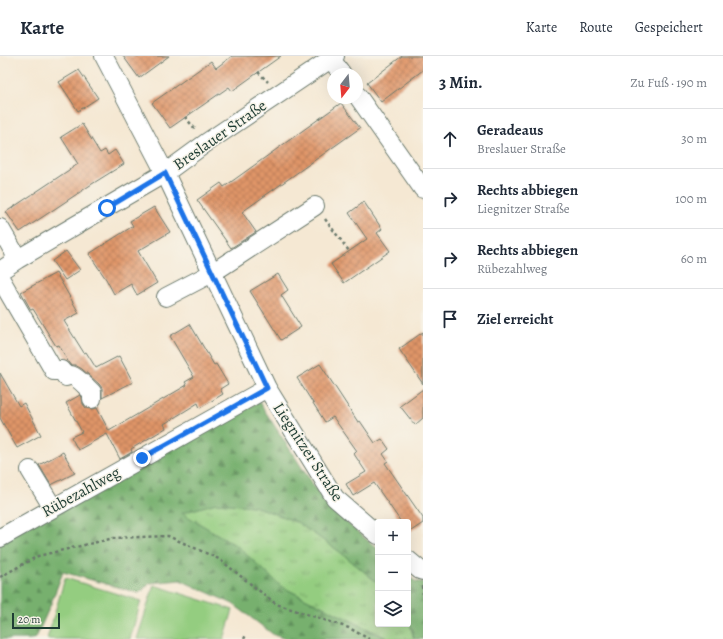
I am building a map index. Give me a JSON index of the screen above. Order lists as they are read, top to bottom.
{
  "streets": {
    "street": ["Breslauer Straße", "Liegnitzer Straße", "Rübezahlweg"]
  },
  "crossings": [
    ["Breslauer Straße", "Liegnitzer Straße"],
    ["Liegnitzer Straße", "Rübezahlweg"]
  ],
  "scale_bar": "20 m",
  "north": "bottom",
  "page": {
    "header": "Karte",
    "nav": ["Karte", "Route", "Gespeichert"],
    "heading": ["3 Min.", "Zu Fuß · 190 m"],
    "list": [
      ["Geradeaus", "Breslauer Straße", "30 m"],
      ["Rechts abbiegen", "Liegnitzer Straße", "100 m"],
      ["Rechts abbiegen", "Rübezahlweg", "60 m"],
      "Ziel erreicht"
    ],
    "map_buttons": ["+", "−"],
    "scale": "20 m"
  }
}
